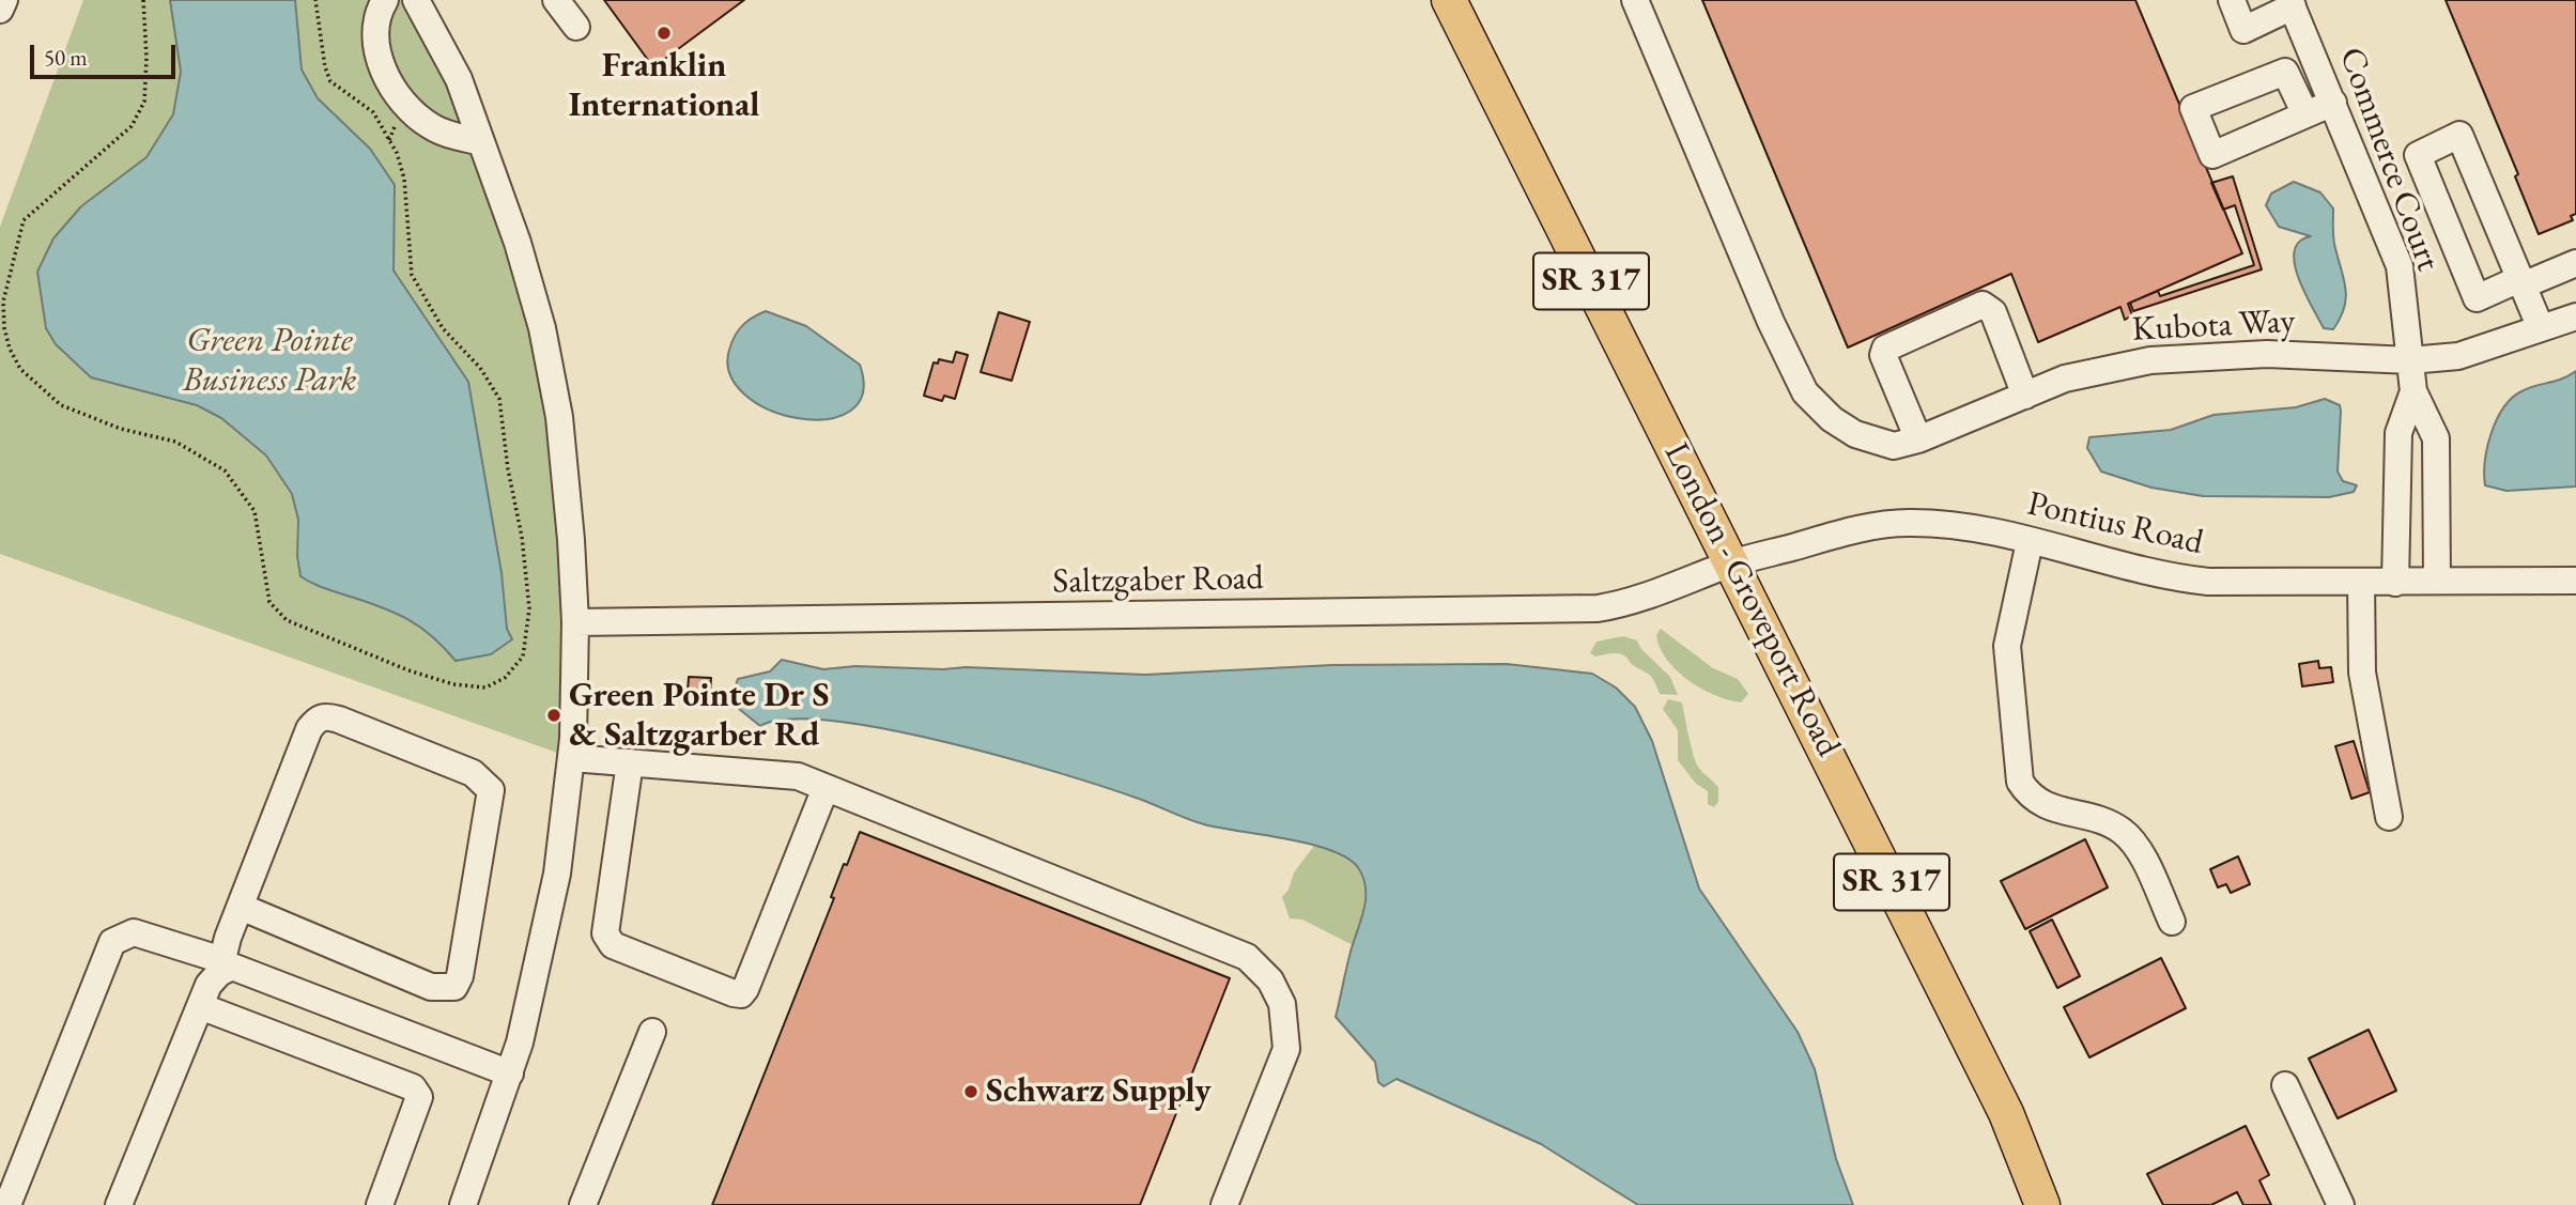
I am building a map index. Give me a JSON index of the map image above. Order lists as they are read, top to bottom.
{
  "streets": {
    "main road": ["SR 317", "London - Groveport Road"],
    "street": [
      "Commerce Court",
      "Kubota Way",
      "Pontius Road",
      "Saltzgaber Road"
    ]
  },
  "crossings": [
    ["Commerce Court", "Kubota Way"],
    ["Commerce Court", "Pontius Road"],
    ["Pontius Road", "Saltzgaber Road"],
    ["Pontius Road", "London - Groveport Road"],
    ["Saltzgaber Road", "London - Groveport Road"]
  ],
  "parks": ["Green Pointe Business Park"],
  "places": ["Franklin International", "Green Pointe Dr S & Saltzgarber Rd", "Schwarz Supply"],
  "scale_bar": "50 m"
}
